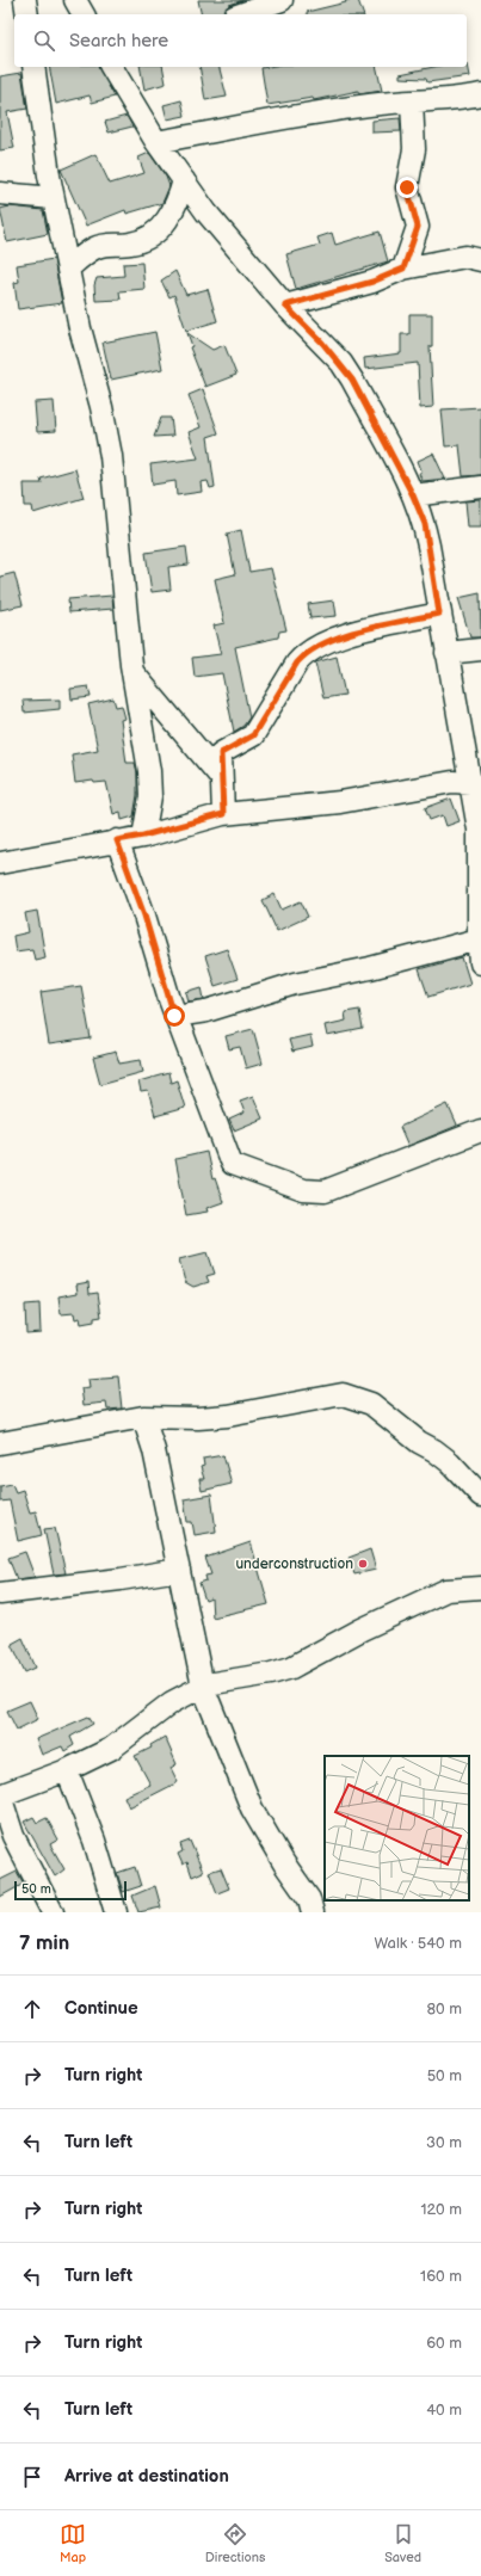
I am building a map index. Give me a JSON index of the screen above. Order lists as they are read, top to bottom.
{
  "places": ["underconstruction"],
  "scale_bar": "50 m",
  "page": {
    "search": "Search here",
    "scale": "50 m",
    "heading": ["7 min", "Walk · 540 m"],
    "list": [
      ["Continue", "80 m"],
      ["Turn right", "50 m"],
      ["Turn left", "30 m"],
      ["Turn right", "120 m"],
      ["Turn left", "160 m"],
      ["Turn right", "60 m"],
      ["Turn left", "40 m"],
      "Arrive at destination"
    ],
    "nav": ["Map", "Directions", "Saved"]
  }
}
